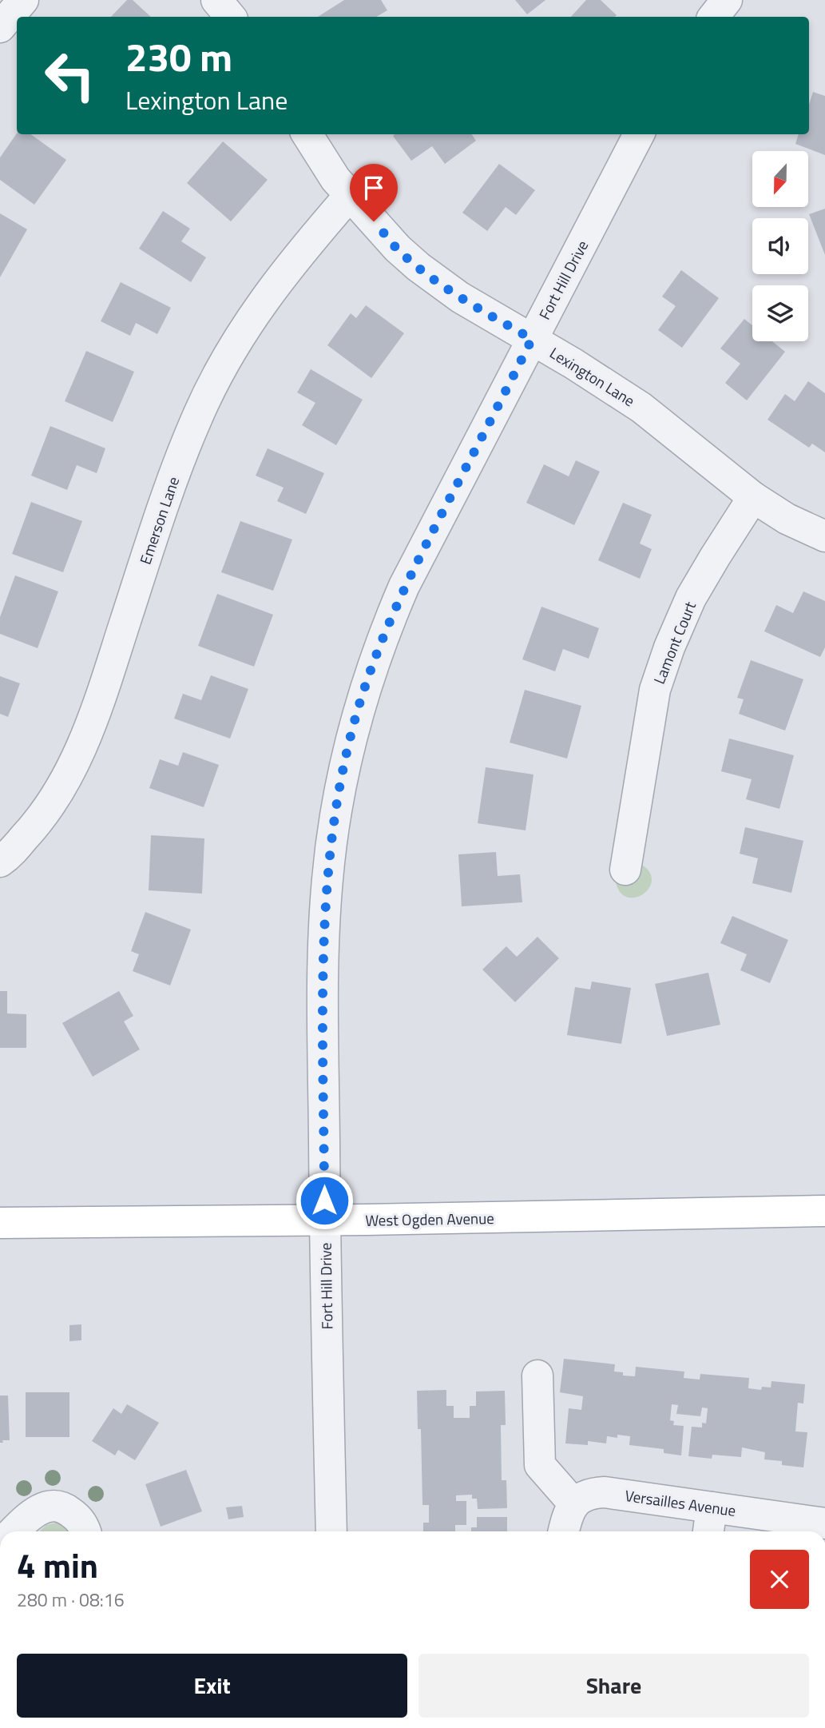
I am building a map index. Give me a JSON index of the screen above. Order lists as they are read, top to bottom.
{
  "streets": {
    "main road": ["West Ogden Avenue"],
    "street": [
      "Fort Hill Drive",
      "Lexington Lane",
      "Emerson Lane",
      "Lamont Court",
      "Versailles Avenue"
    ]
  },
  "crossings": [
    ["Fort Hill Drive", "Lexington Lane"],
    ["Fort Hill Drive", "West Ogden Avenue"],
    ["Lexington Lane", "Emerson Lane"],
    ["Lexington Lane", "Lamont Court"]
  ],
  "north": "bottom",
  "page": {
    "turn": ["230 m", "Lexington Lane"],
    "heading": ["4 min", "280 m · 08:16"],
    "buttons": ["Exit", "Share"]
  }
}
